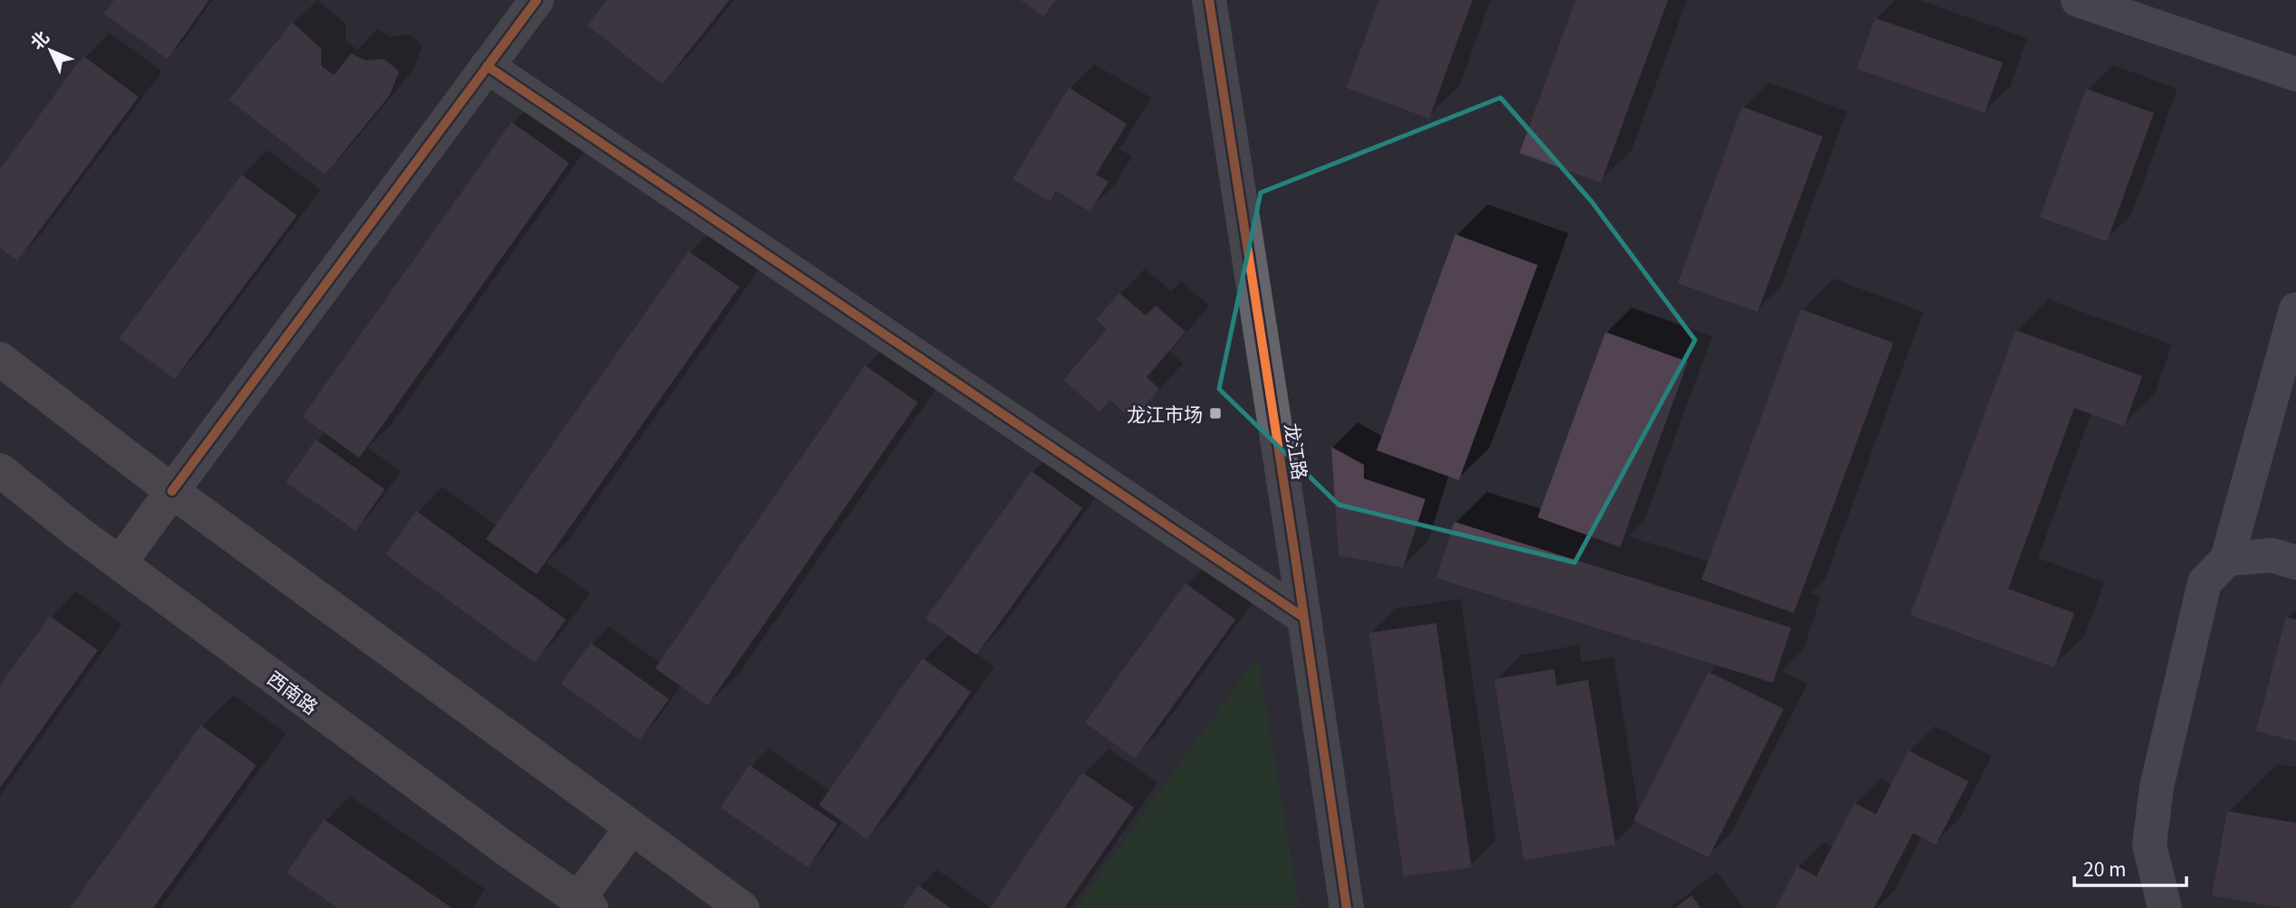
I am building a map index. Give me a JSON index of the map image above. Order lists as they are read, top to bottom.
{
  "streets": {
    "main road": ["西南路"],
    "street": ["龙江路"]
  },
  "places": {
    "transit": ["龙江市场"]
  },
  "scale_bar": "20 m",
  "north": "top left"
}
